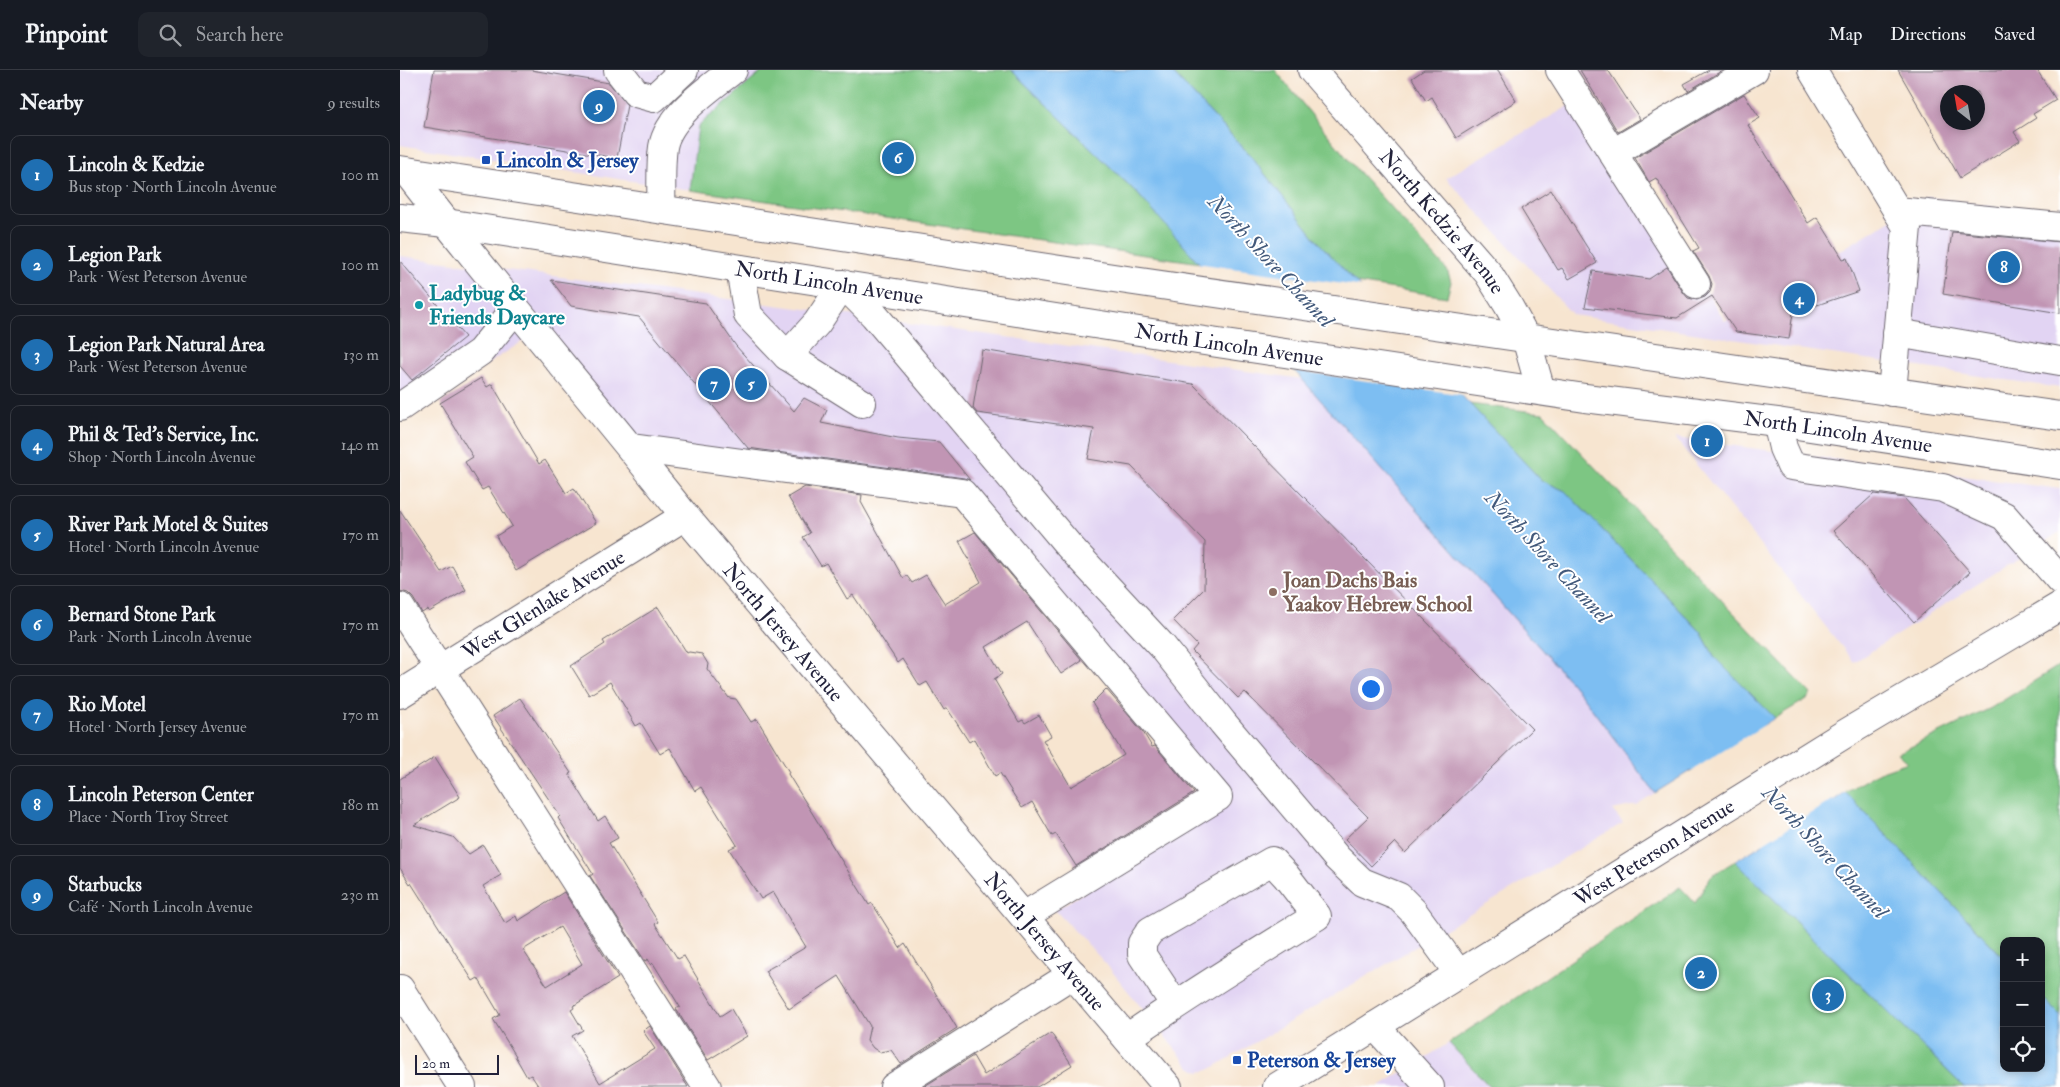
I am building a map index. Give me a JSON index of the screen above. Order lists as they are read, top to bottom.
{
  "streets": {
    "main road": [
      "North Kedzie Avenue",
      "North Lincoln Avenue",
      "West Glenlake Avenue",
      "North Jersey Avenue",
      "West Peterson Avenue"
    ]
  },
  "crossings": [
    ["North Kedzie Avenue", "North Lincoln Avenue"],
    ["North Lincoln Avenue", "North Jersey Avenue"],
    ["West Glenlake Avenue", "North Jersey Avenue"]
  ],
  "water": ["North Shore Channel"],
  "places": {
    "transit": ["Lincoln & Jersey", "Peterson & Jersey"],
    "other": ["Ladybug & Friends Daycare", "Joan Dachs Bais Yaakov Hebrew School"]
  },
  "scale_bar": "20 m",
  "north": "top left",
  "page": {
    "header": "Pinpoint",
    "search": "Search here",
    "nav": ["Map", "Directions", "Saved"],
    "heading": ["Nearby", "9 results"],
    "pins": [
      "9",
      "6",
      "8",
      "4",
      "5",
      "7",
      "1",
      "2",
      "3"
    ],
    "list": [
      {
        "mark": "1",
        "name": "Lincoln & Kedzie",
        "note": "Bus stop · North Lincoln Avenue",
        "value": "100 m"
      },
      {
        "mark": "2",
        "name": "Legion Park",
        "note": "Park · West Peterson Avenue",
        "value": "100 m"
      },
      {
        "mark": "3",
        "name": "Legion Park Natural Area",
        "note": "Park · West Peterson Avenue",
        "value": "130 m"
      },
      {
        "mark": "4",
        "name": "Phil & Ted's Service, Inc.",
        "note": "Shop · North Lincoln Avenue",
        "value": "140 m"
      },
      {
        "mark": "5",
        "name": "River Park Motel & Suites",
        "note": "Hotel · North Lincoln Avenue",
        "value": "170 m"
      },
      {
        "mark": "6",
        "name": "Bernard Stone Park",
        "note": "Park · North Lincoln Avenue",
        "value": "170 m"
      },
      {
        "mark": "7",
        "name": "Rio Motel",
        "note": "Hotel · North Jersey Avenue",
        "value": "170 m"
      },
      {
        "mark": "8",
        "name": "Lincoln Peterson Center",
        "note": "Place · North Troy Street",
        "value": "180 m"
      },
      {
        "mark": "9",
        "name": "Starbucks",
        "note": "Café · North Lincoln Avenue",
        "value": "230 m"
      }
    ],
    "map_buttons": ["+", "−"],
    "scale": "20 m"
  }
}
